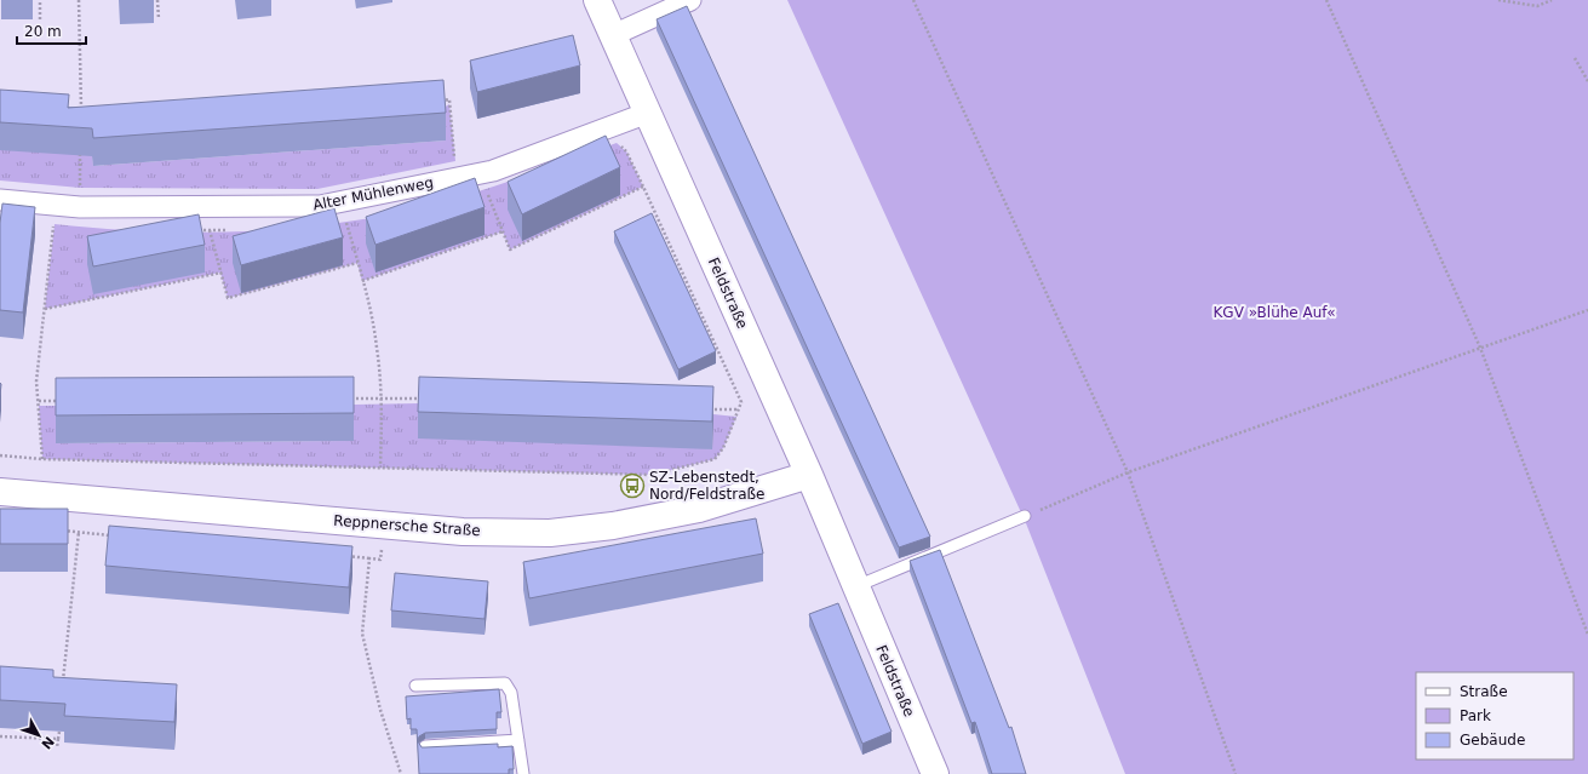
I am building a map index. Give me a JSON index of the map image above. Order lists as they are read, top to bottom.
{
  "streets": {
    "street": ["Alter Mühlenweg", "Feldstraße", "Reppnersche Straße"]
  },
  "crossings": [
    ["Alter Mühlenweg", "Feldstraße"],
    ["Feldstraße", "Reppnersche Straße"]
  ],
  "parks": ["KGV »Blühe Auf«"],
  "places": {
    "bus stop": ["SZ-Lebenstedt, Nord/Feldstraße"]
  },
  "legend": ["Straße", "Park", "Gebäude"],
  "scale_bar": "20 m",
  "north": "bottom right"
}
